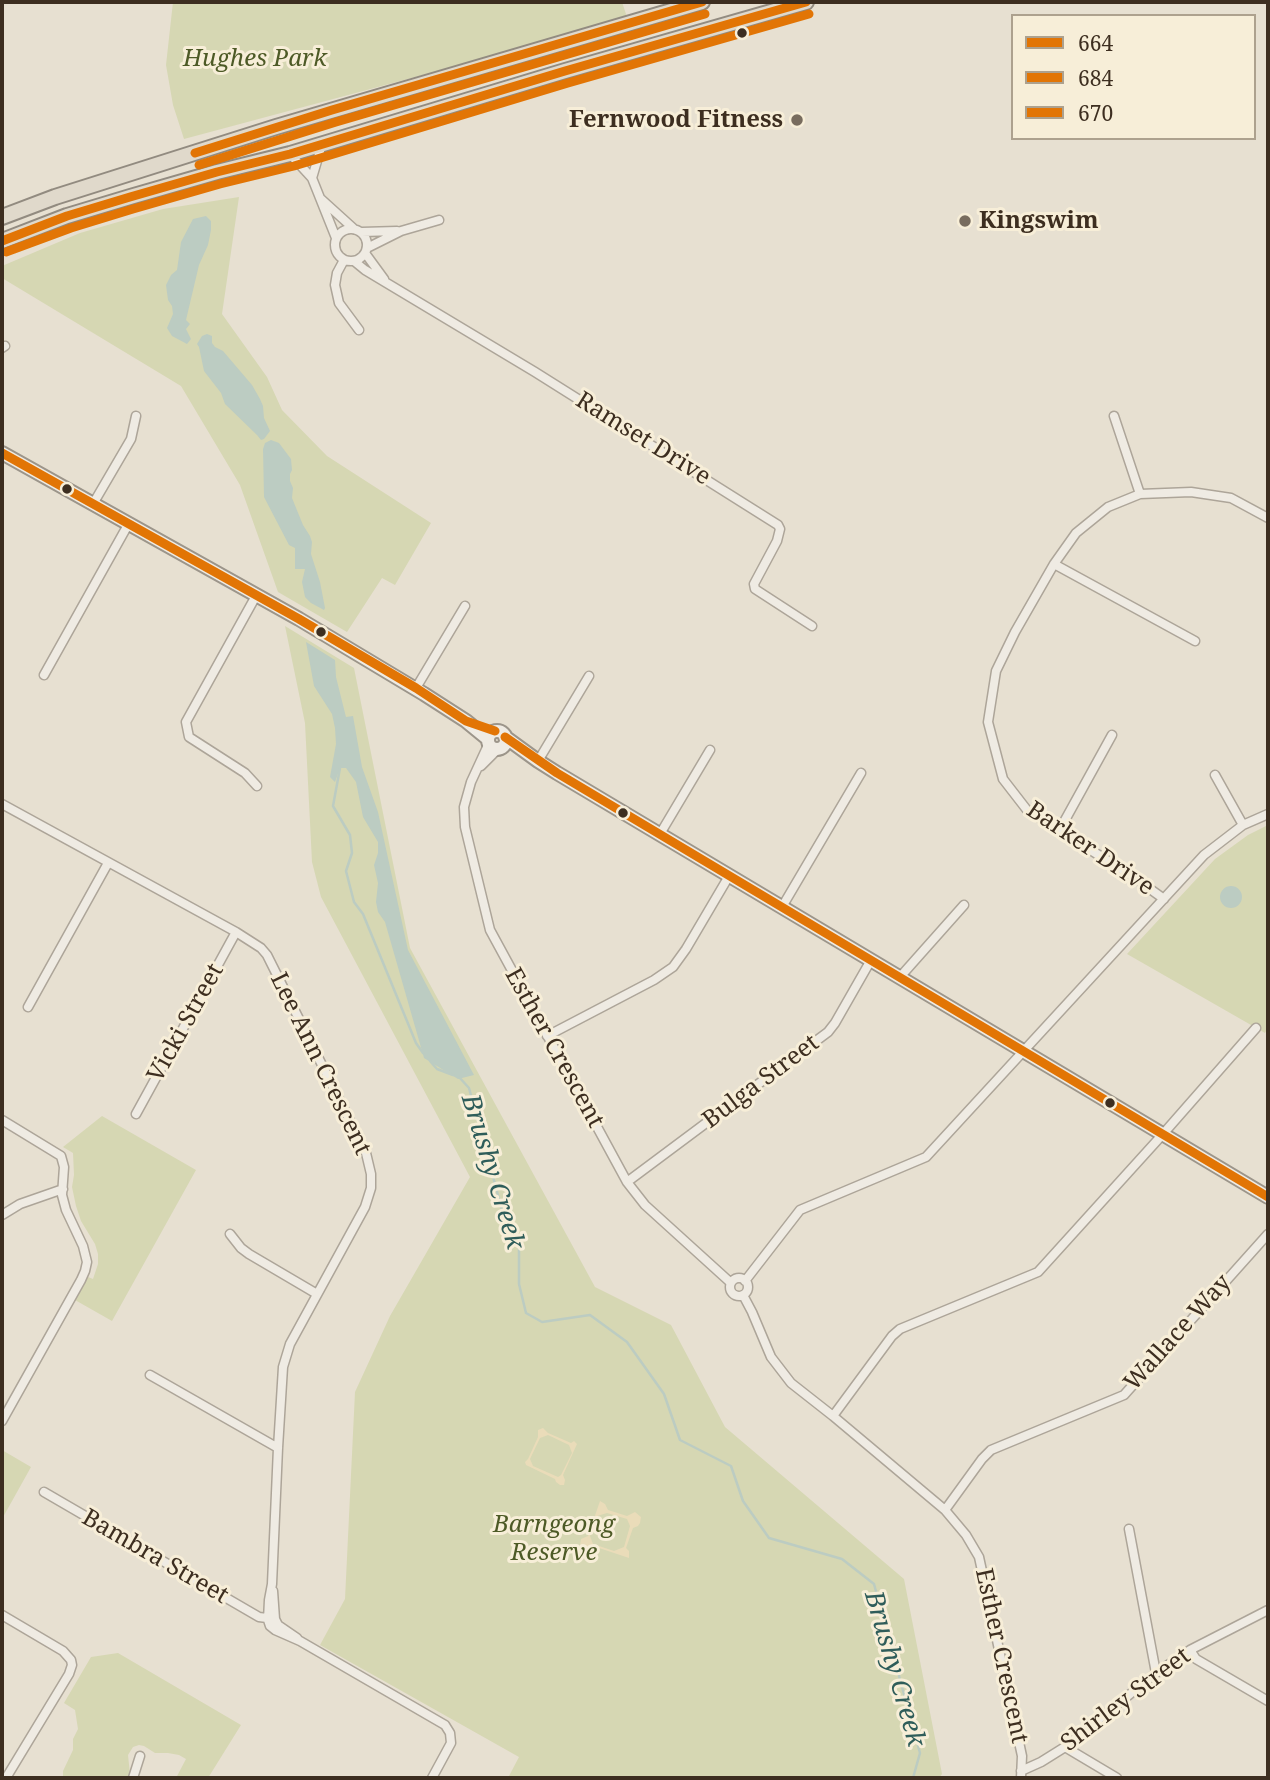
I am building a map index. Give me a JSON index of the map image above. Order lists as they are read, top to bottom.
{
  "streets": {
    "street": [
      "Ramset Drive",
      "Barker Drive",
      "Vicki Street",
      "Esther Crescent",
      "Lee Ann Crescent",
      "Bulga Street",
      "Wallace Way",
      "Bambra Street",
      "Shirley Street"
    ]
  },
  "crossings": [
    ["Vicki Street", "Lee Ann Crescent"],
    ["Esther Crescent", "Bulga Street"],
    ["Esther Crescent", "Wallace Way"],
    ["Esther Crescent", "Shirley Street"],
    ["Lee Ann Crescent", "Bambra Street"]
  ],
  "water": ["Brushy Creek"],
  "parks": ["Hughes Park", "Barngeong Reserve"],
  "places": ["Fernwood Fitness", "Kingswim"],
  "lines": ["transit line 684", "transit line 670", "transit line 664"],
  "legend": ["664", "684", "670"]
}
